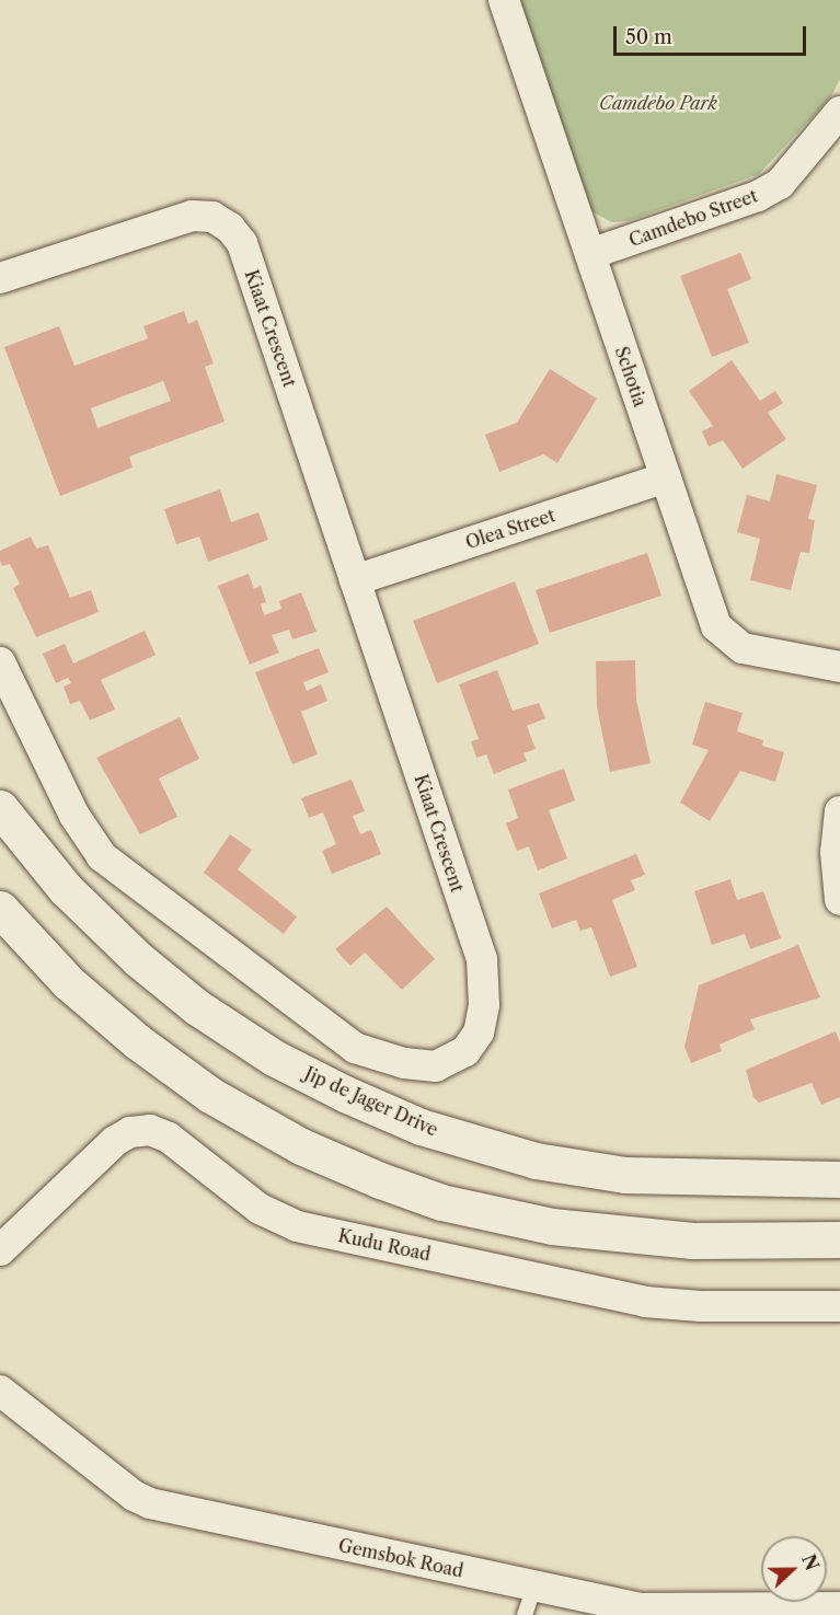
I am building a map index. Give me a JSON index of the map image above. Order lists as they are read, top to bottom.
{
  "streets": {
    "main road": ["Jip de Jager Drive"],
    "street": [
      "Camdebo Street",
      "Kiaat Crescent",
      "Schotia",
      "Olea Street",
      "Kudu Road",
      "Gemsbok Road"
    ]
  },
  "crossings": [
    ["Camdebo Street", "Schotia"],
    ["Kiaat Crescent", "Olea Street"],
    ["Schotia", "Olea Street"]
  ],
  "parks": ["Camdebo Park"],
  "scale_bar": "50 m",
  "north": "right"
}
